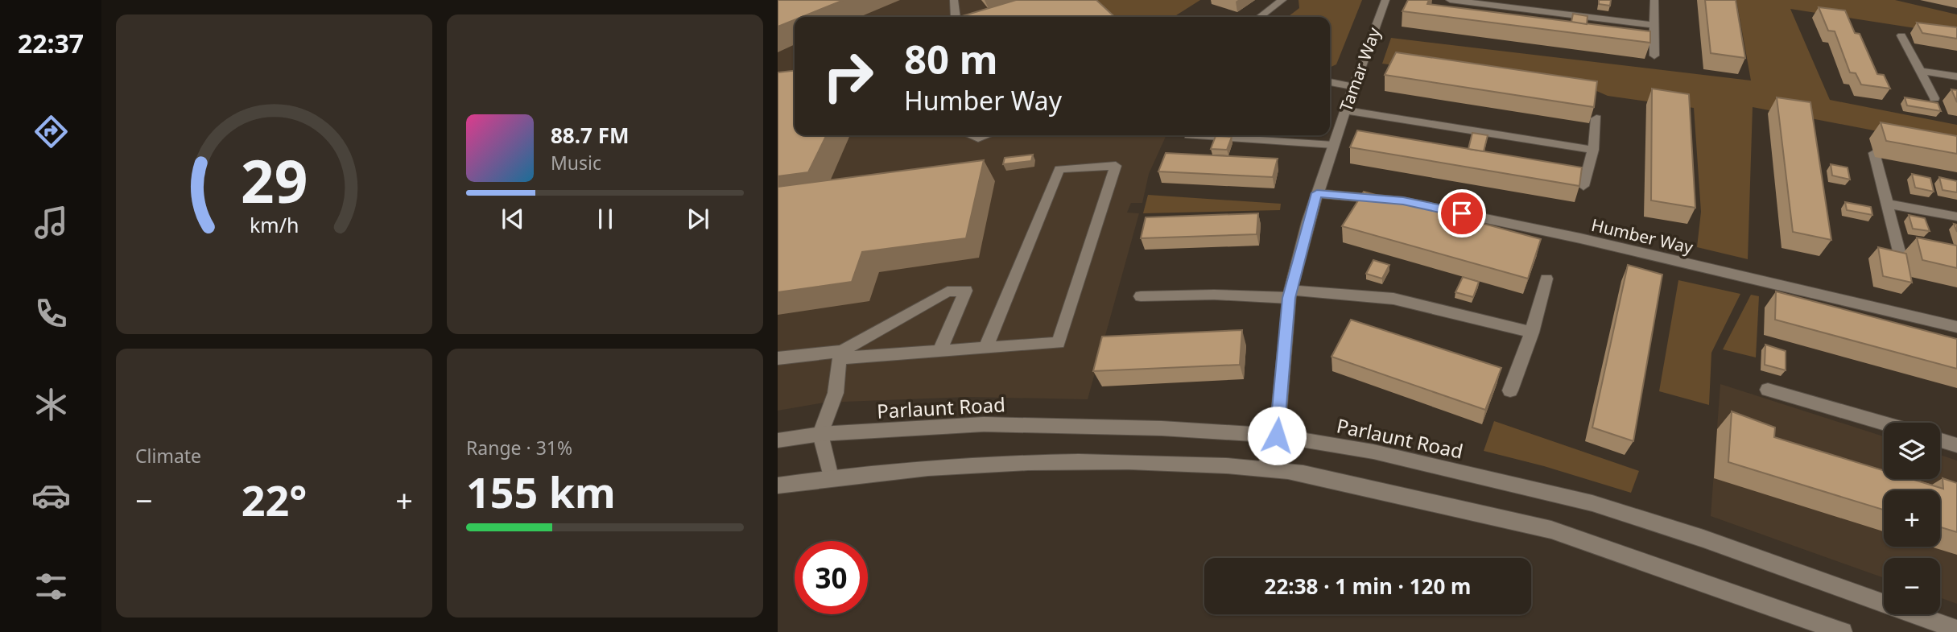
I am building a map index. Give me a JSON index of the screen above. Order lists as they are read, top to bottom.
{
  "streets": {
    "street": ["Tamar Way", "Humber Way", "Parlaunt Road"]
  },
  "crossings": [
    ["Tamar Way", "Humber Way"],
    ["Tamar Way", "Parlaunt Road"]
  ],
  "page": {
    "tabs": "22:37",
    "turn": ["80 m", "Humber Way"],
    "song": ["88.7 FM", "Music"],
    "tile": [
      "Climate",
      ["Range · 31%", "155 km"]
    ],
    "map_buttons": ["+", "−"],
    "heat": ["−", "22°", "+"],
    "limit": "30",
    "trip": "22:38 · 1 min · 120 m",
    "gauge": ["29", "km/h"]
  }
}
